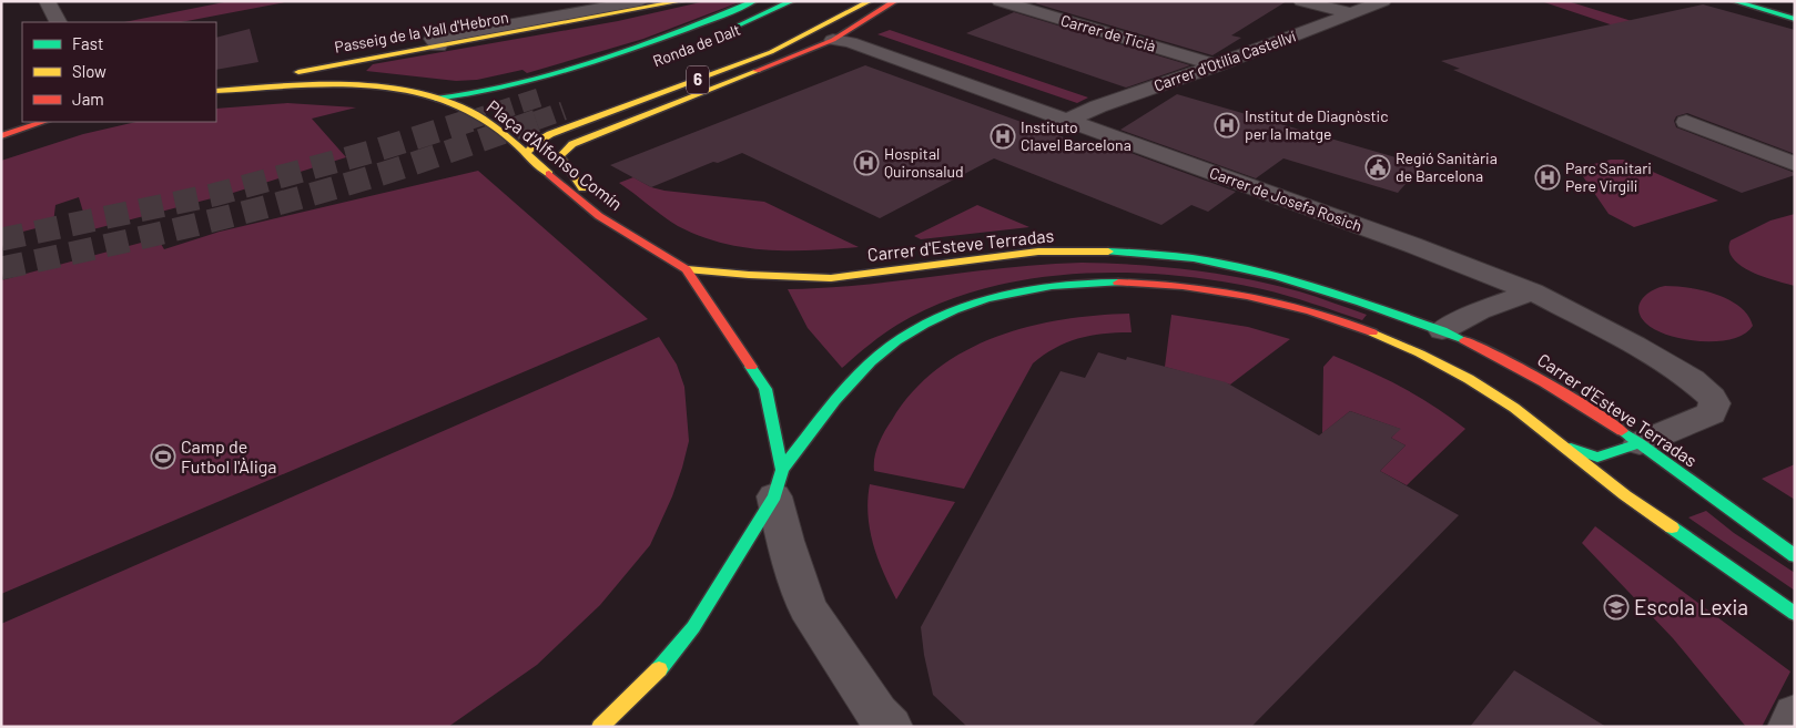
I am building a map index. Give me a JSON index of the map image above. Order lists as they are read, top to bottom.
{
  "streets": {
    "main road": [
      "Passeig de la Vall d'Hebron",
      "Ronda de Dalt",
      "6",
      "Plaça d'Alfonso Comín",
      "Carrer d'Esteve Terradas"
    ],
    "street": ["Carrer de Ticià", "Carrer d'Otília Castellví", "Carrer de Josefa Rosich"]
  },
  "crossings": [
    ["Passeig de la Vall d'Hebron", "Plaça d'Alfonso Comín"],
    ["Carrer de Ticià", "Carrer d'Otília Castellví"],
    ["Carrer d'Otília Castellví", "Carrer de Josefa Rosich"],
    ["6", "Plaça d'Alfonso Comín"],
    ["Plaça d'Alfonso Comín", "Carrer d'Esteve Terradas"],
    ["Carrer de Josefa Rosich", "Carrer d'Esteve Terradas"]
  ],
  "places": {
    "hospital": [
      "Institut de Diagnòstic per la Imatge",
      "Instituto Clavel Barcelona",
      "Hospital Quironsalud",
      "Parc Sanitari Pere Virgili"
    ],
    "public building": ["Regió Sanitària de Barcelona"],
    "sports": ["Camp de Futbol l'Àliga"],
    "school or university": ["Escola Lexia"]
  },
  "legend": ["Fast", "Slow", "Jam"]
}
